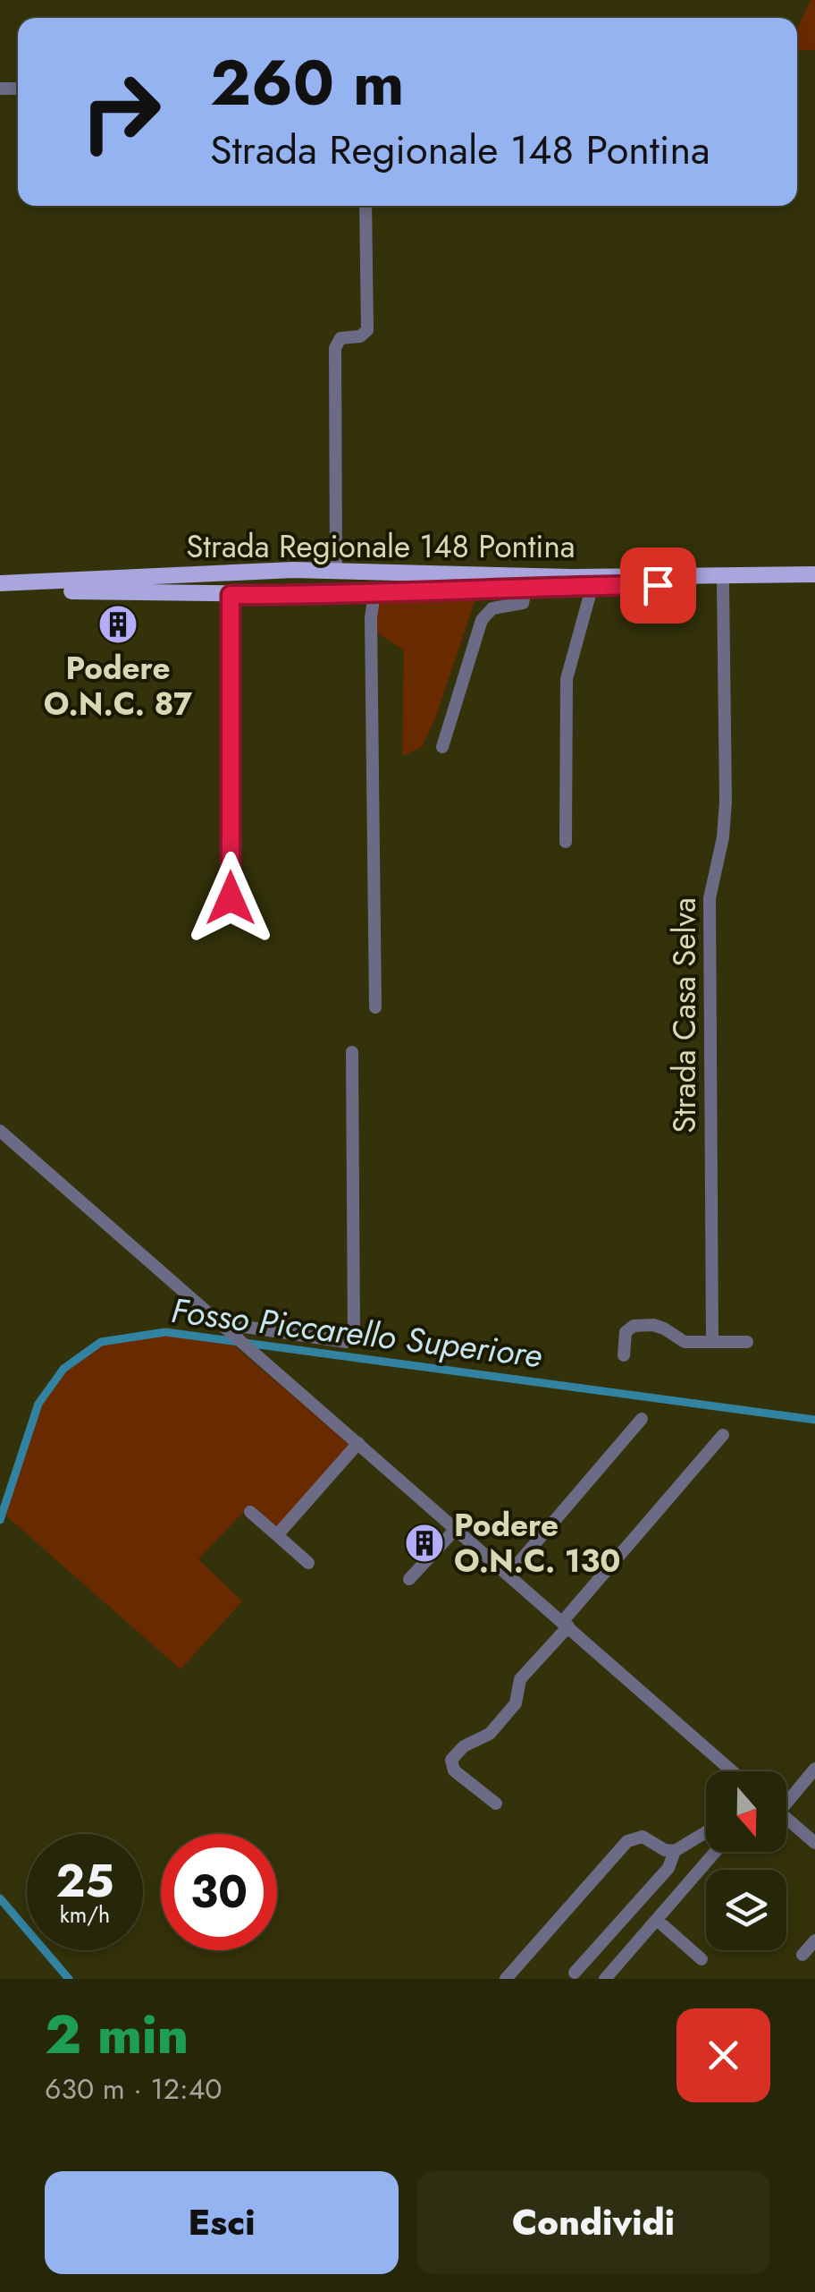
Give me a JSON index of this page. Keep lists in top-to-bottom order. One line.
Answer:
{"streets":{"main road":["Strada Regionale 148 Pontina"],"street":["Strada Casa Selva"]},"crossings":[["Strada Regionale 148 Pontina","Strada Casa Selva"]],"water":["Fosso Piccarello Superiore"],"places":{"building":["Podere O.N.C. 87","Podere O.N.C. 130"]},"north":"bottom","page":{"turn":["260 m","Strada Regionale 148 Pontina"],"speed":"25 km/h","limit":"30","heading":["2 min","630 m · 12:40"],"buttons":["Esci","Condividi"]}}
